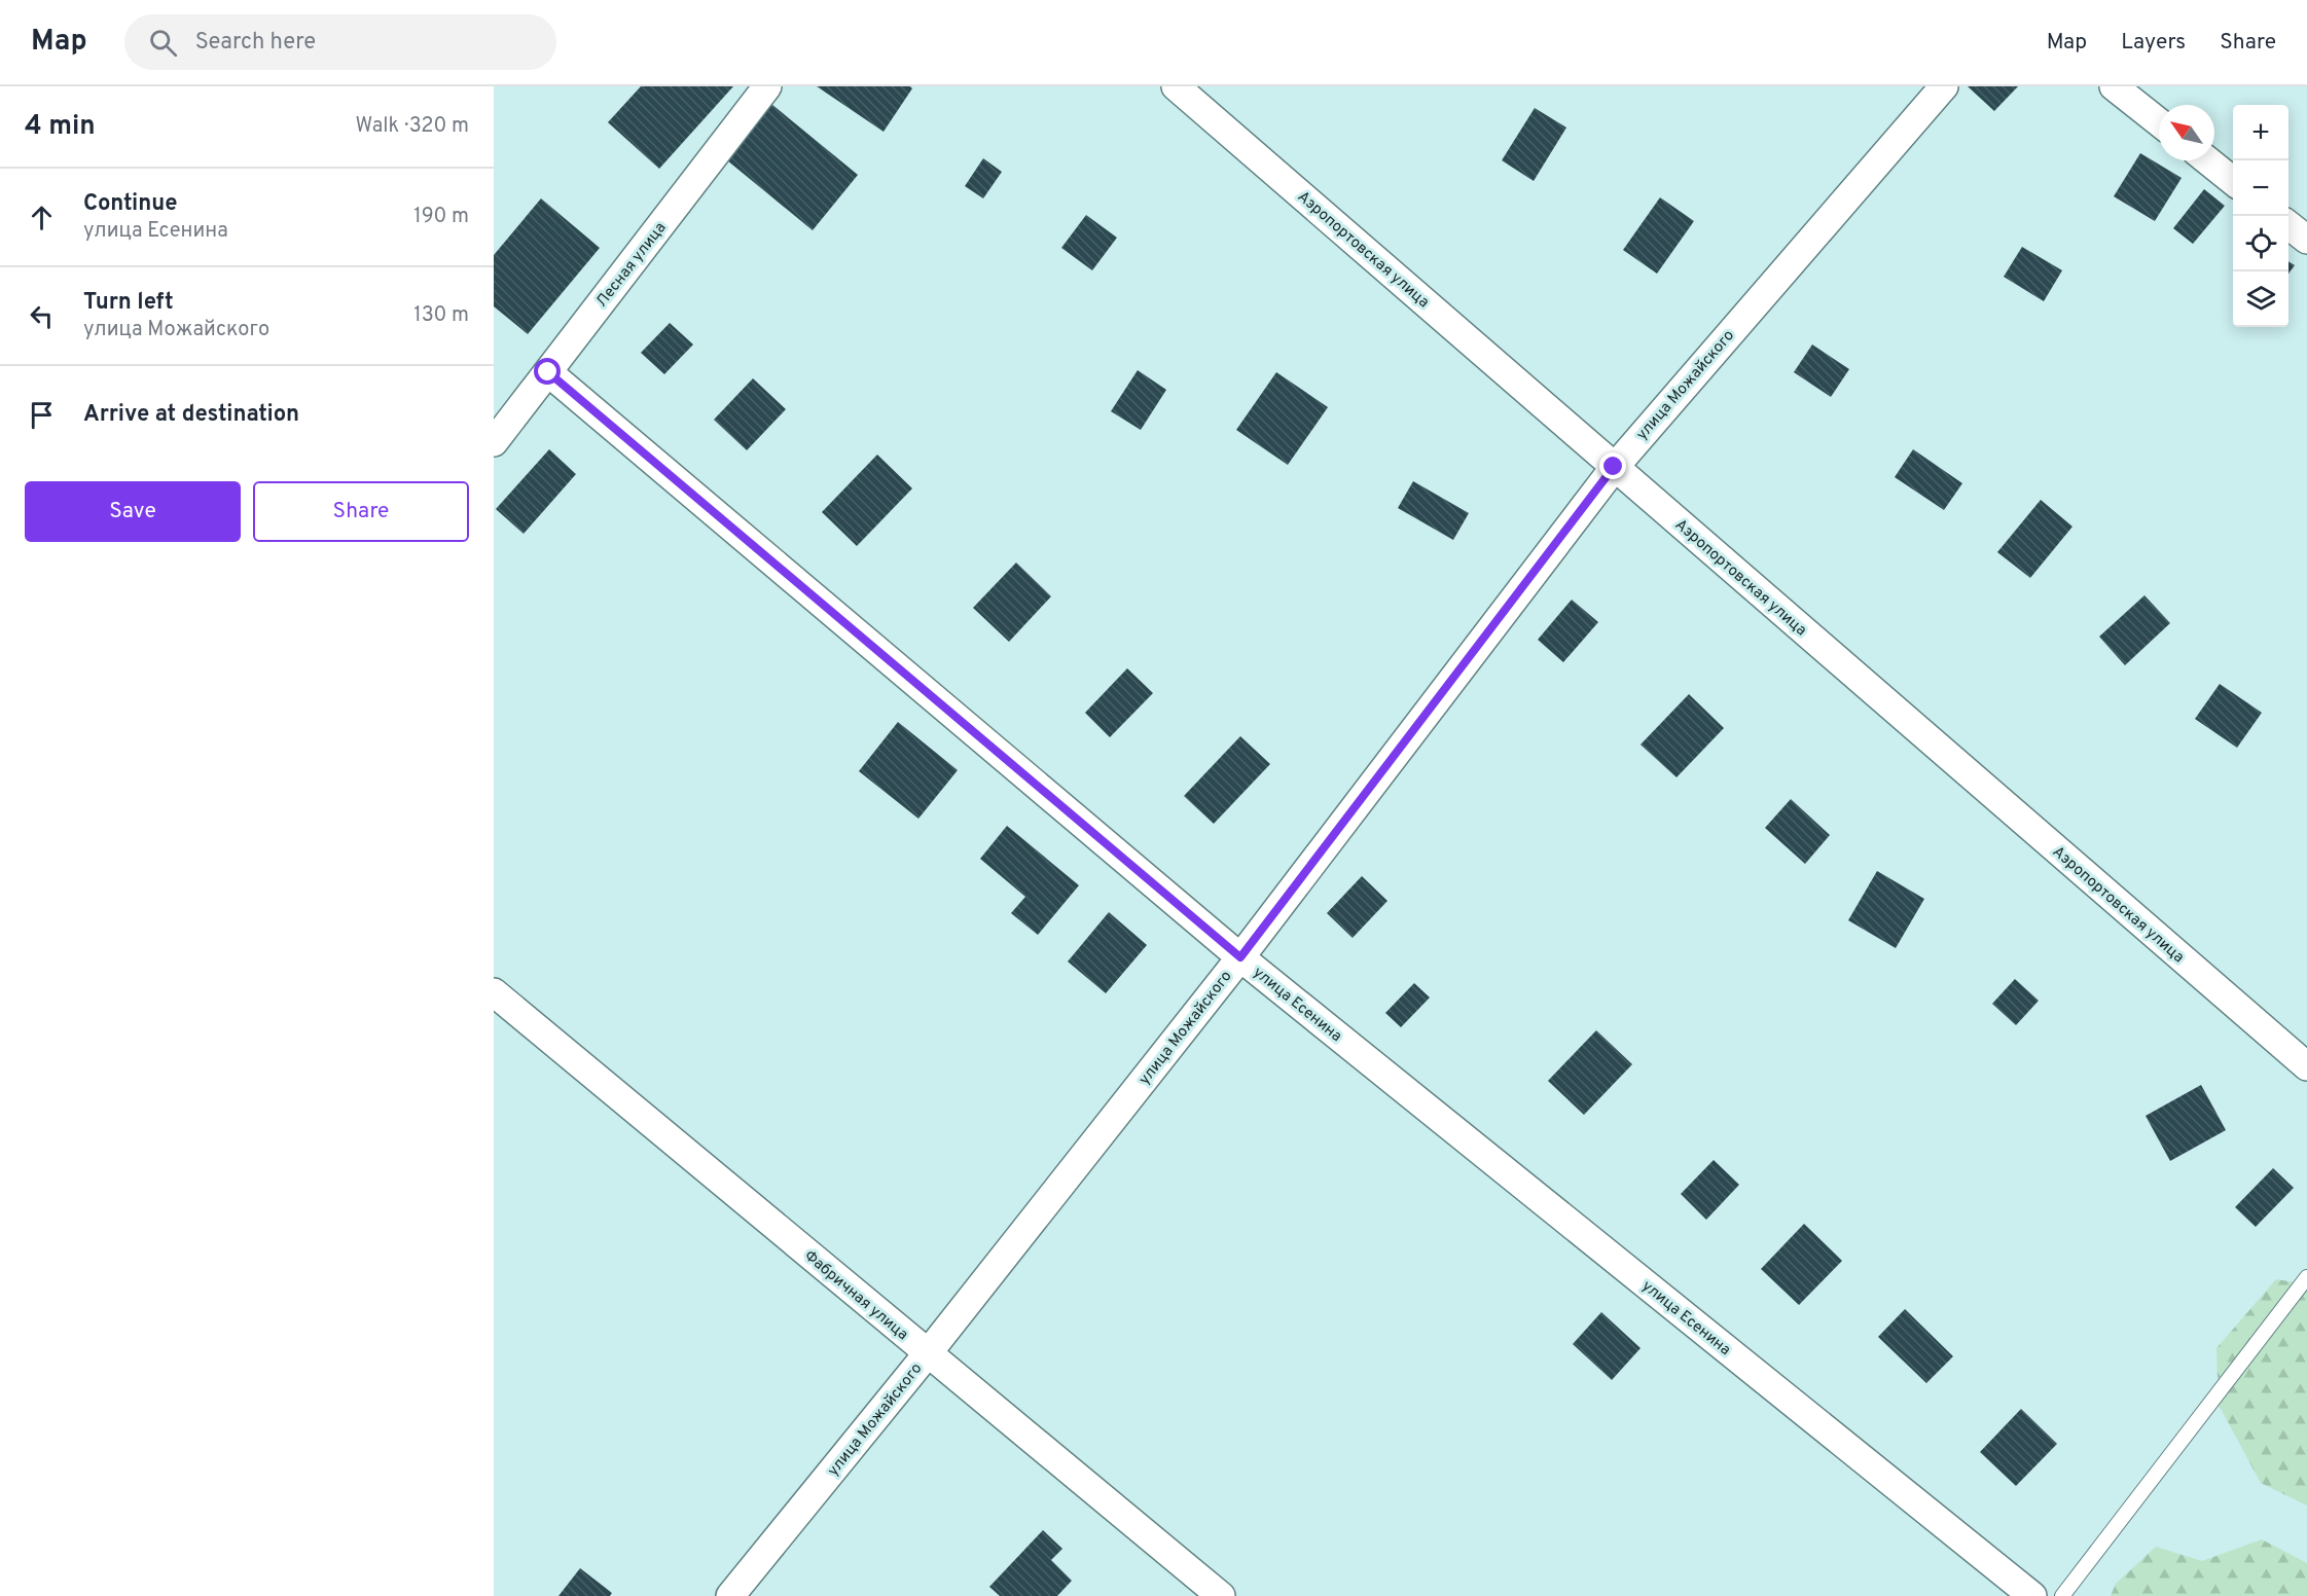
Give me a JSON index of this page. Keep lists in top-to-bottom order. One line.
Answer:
{"streets":{"street":["Аэропортовская улица","Лесная улица","улица Можайского","улица Есенина","Фабричная улица"]},"crossings":[["Аэропортовская улица","улица Можайского"],["Лесная улица","улица Есенина"],["улица Можайского","улица Есенина"],["улица Можайского","Фабричная улица"]],"north":"top left","page":{"header":"Map","search":"Search here","nav":["Map","Layers","Share"],"heading":["4 min","Walk · 320 m"],"map_buttons":["+","−"],"list":[["Continue","улица Есенина","190 m"],["Turn left","улица Можайского","130 m"],"Arrive at destination"],"buttons":["Save","Share"]}}
